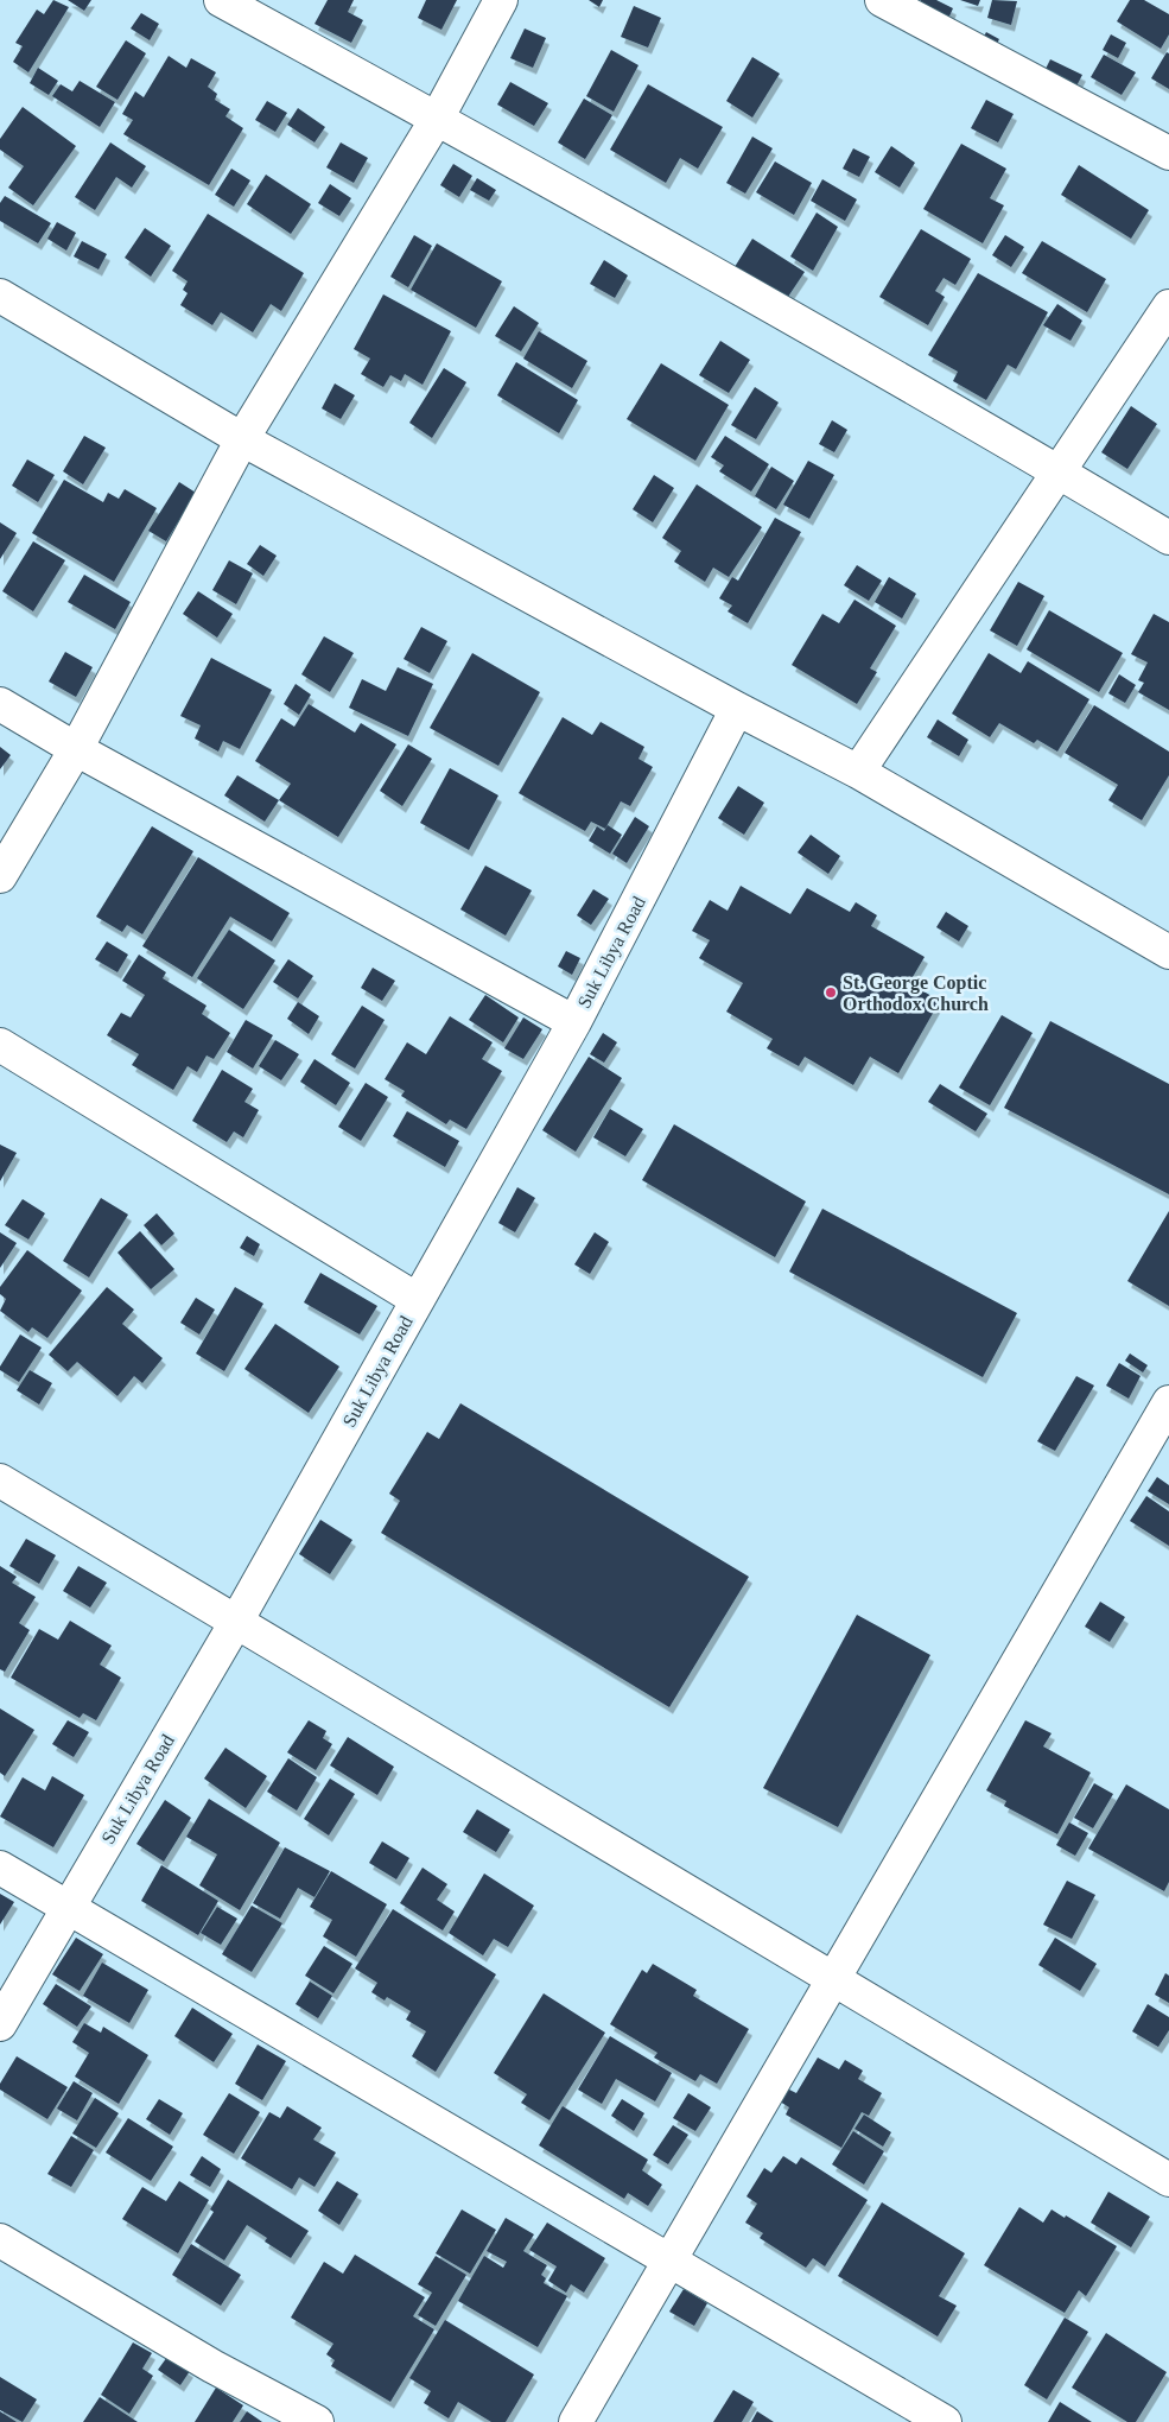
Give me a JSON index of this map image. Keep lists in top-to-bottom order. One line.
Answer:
{"streets":{"street":["Suk Libya Road"]},"places":["St. George Coptic Orthodox Church"]}
